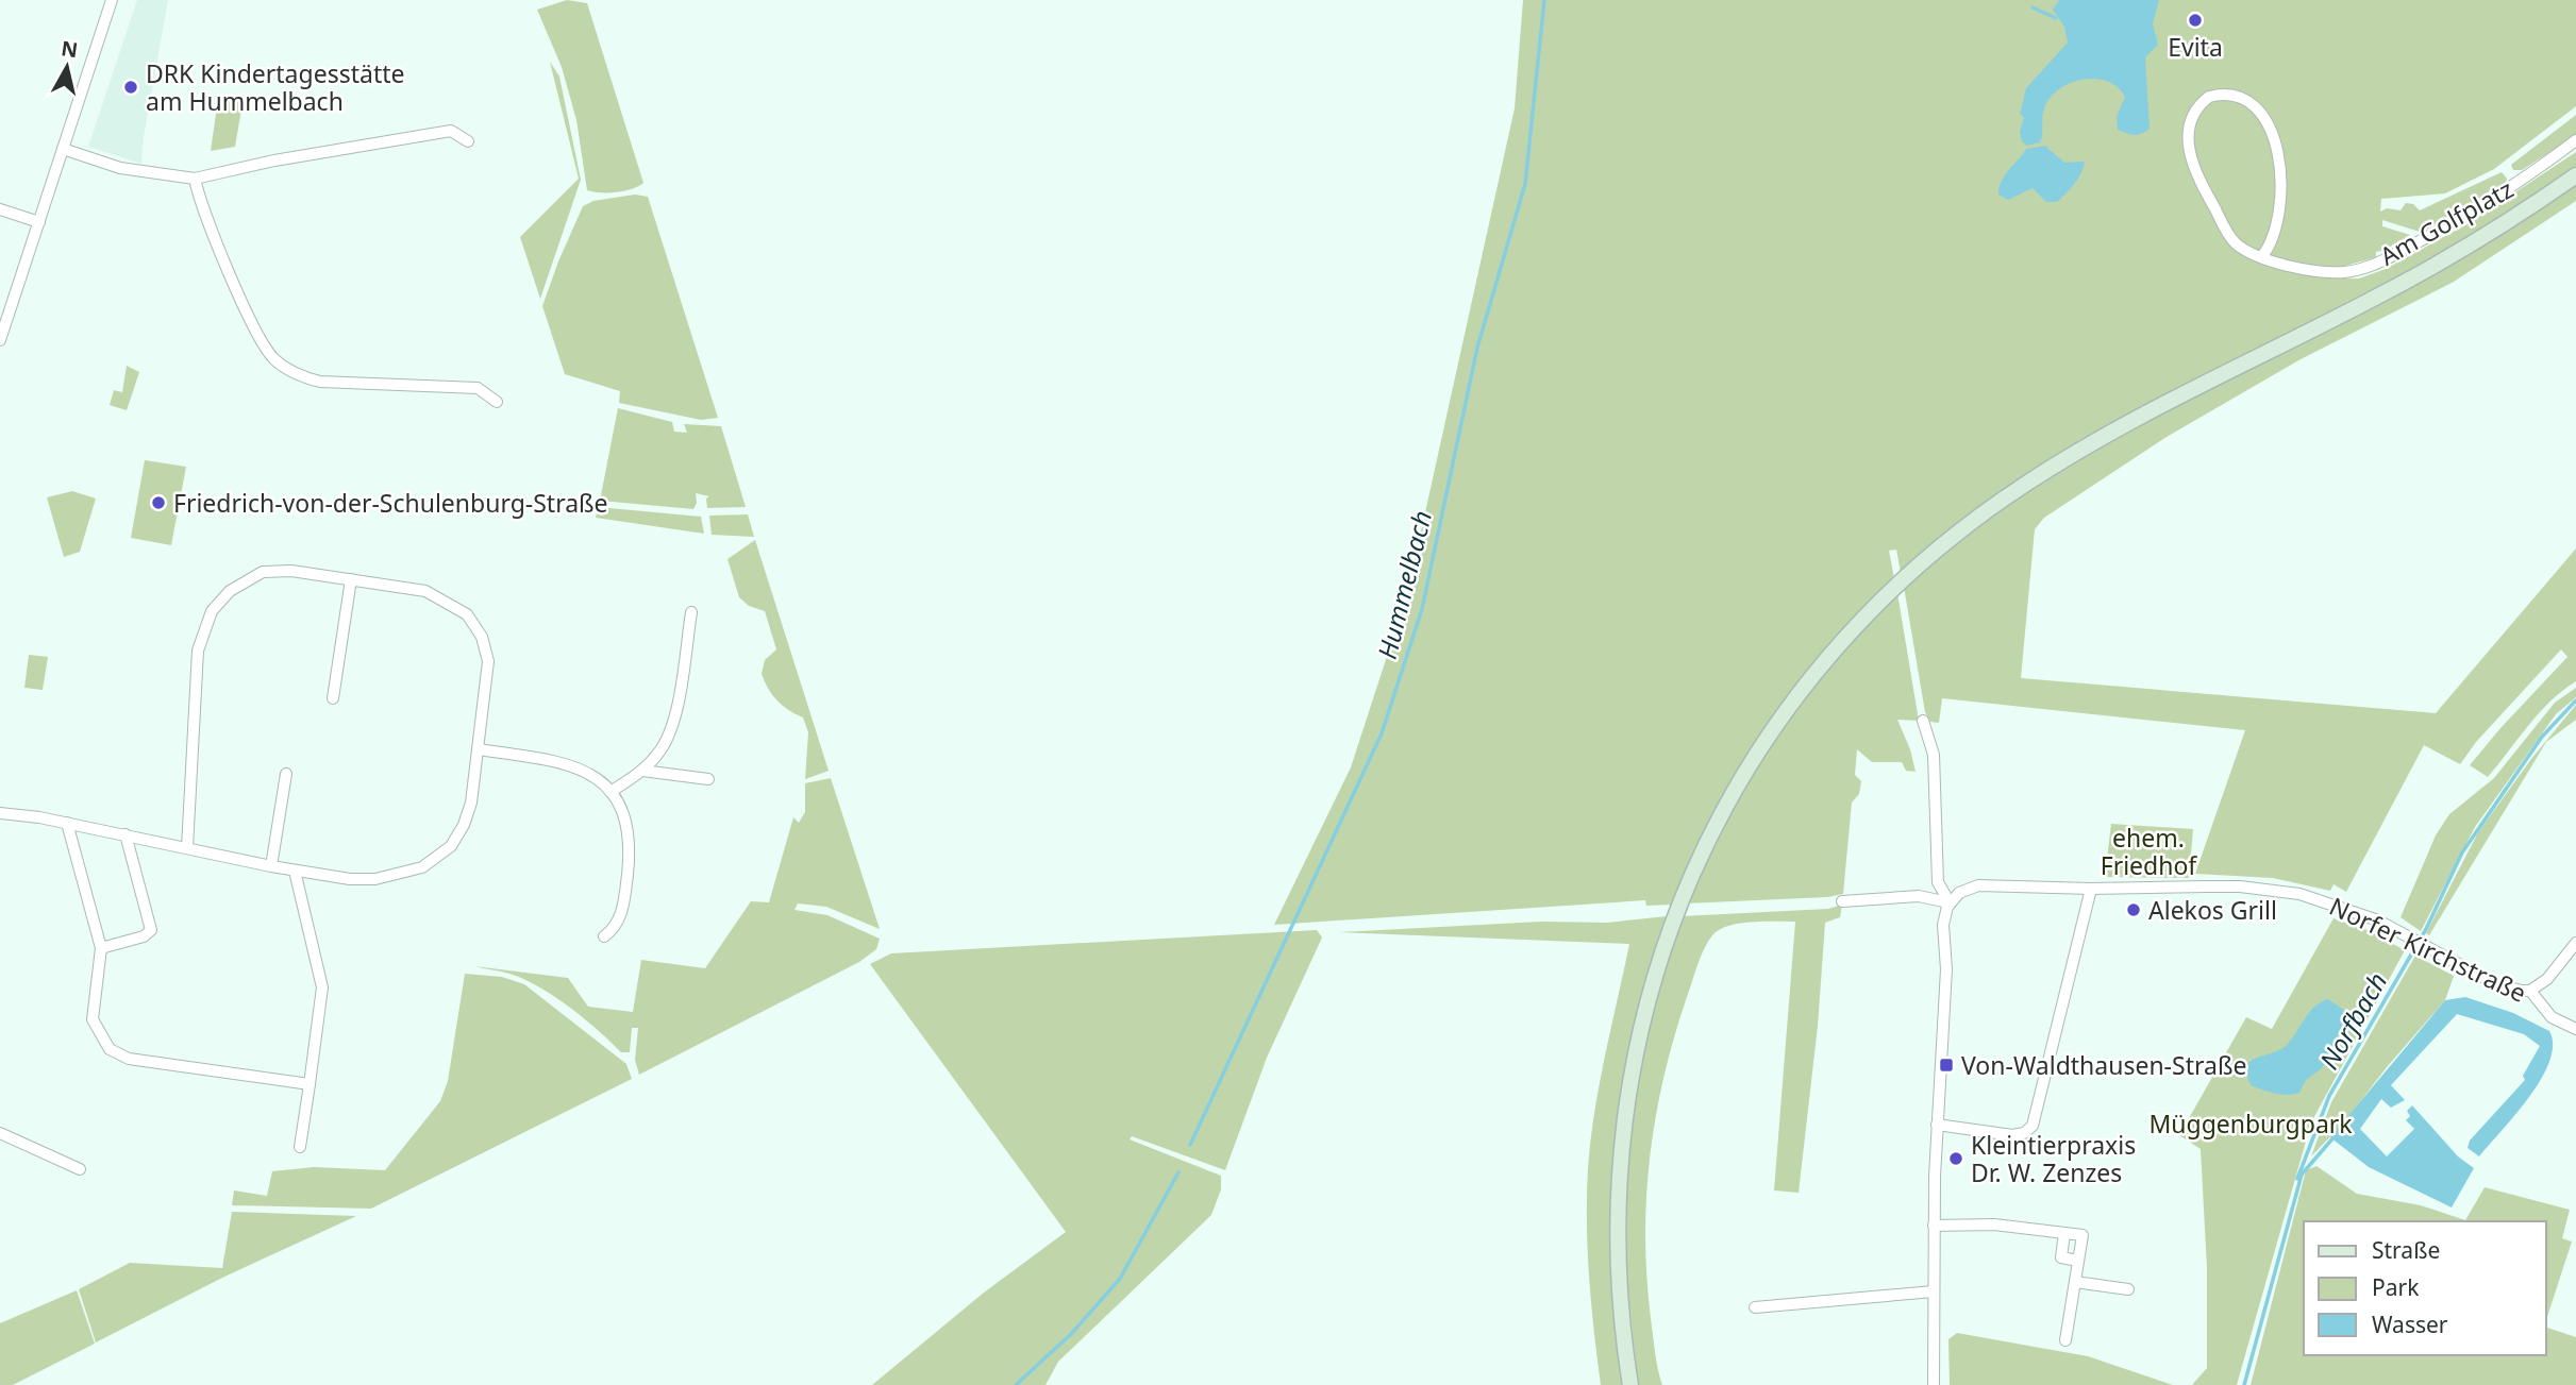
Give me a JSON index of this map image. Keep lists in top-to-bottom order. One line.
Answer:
{"streets":{"street":["Am Golfplatz","Norfer Kirchstraße"]},"water":["Hummelbach","Norfbach"],"parks":["ehem. Friedhof","Müggenburgpark"],"places":{"other":["Evita","DRK Kindertagesstätte am Hummelbach","Friedrich-von-der-Schulenburg-Straße","Alekos Grill","Kleintierpraxis Dr. W. Zenzes"],"transit":["Von-Waldthausen-Straße"]},"legend":["Straße","Park","Wasser"],"north":"top"}
